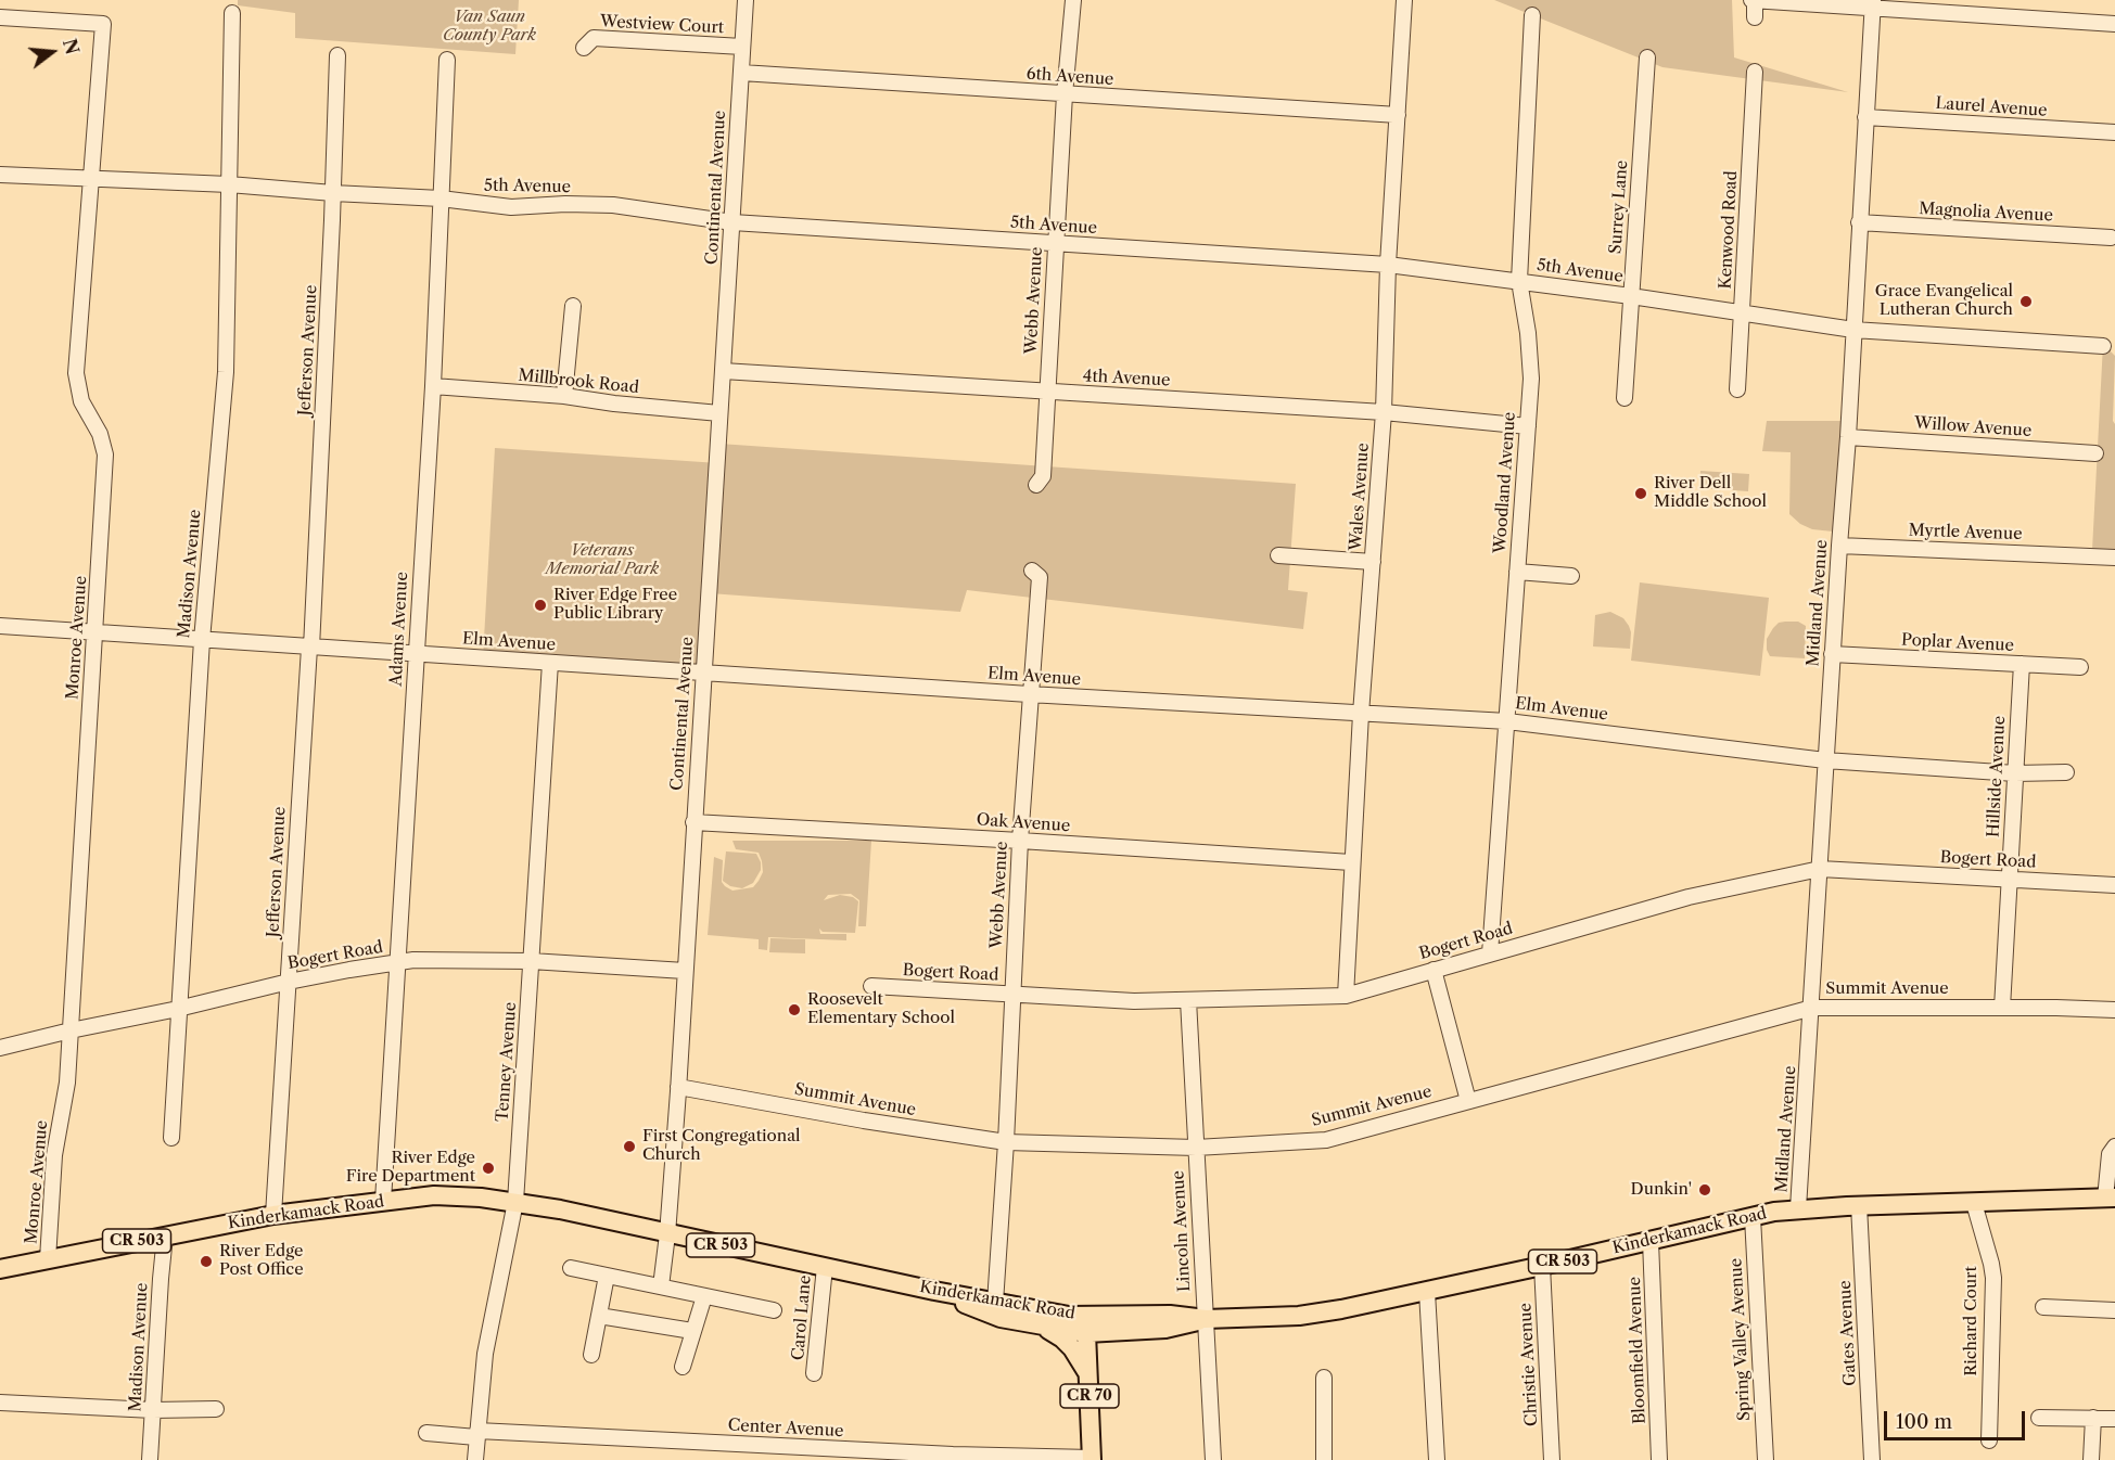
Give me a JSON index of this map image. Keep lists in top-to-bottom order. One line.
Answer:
{"streets":{"main road":["Kinderkamack Road","CR 503","CR 70"],"street":["Westview Court","6th Avenue","Laurel Avenue","5th Avenue","Continental Avenue","Surrey Lane","Magnolia Avenue","Kenwood Road","Webb Avenue","Jefferson Avenue","4th Avenue","Millbrook Road","Willow Avenue","Woodland Avenue","Wales Avenue","Myrtle Avenue","Madison Avenue","Midland Avenue","Adams Avenue","Monroe Avenue","Elm Avenue","Poplar Avenue","Hillside Avenue","Oak Avenue","Bogert Road","Summit Avenue","Tenney Avenue","Lincoln Avenue","Carol Lane","Richard Court","Gates Avenue","Spring Valley Avenue","Bloomfield Avenue","Christie Avenue","Center Avenue"]},"crossings":[["Westview Court","Continental Avenue"],["6th Avenue","Continental Avenue"],["6th Avenue","Webb Avenue"],["6th Avenue","Wales Avenue"],["Laurel Avenue","Midland Avenue"],["5th Avenue","Continental Avenue"],["5th Avenue","Surrey Lane"],["5th Avenue","Kenwood Road"],["5th Avenue","Webb Avenue"],["5th Avenue","Jefferson Avenue"],["5th Avenue","Woodland Avenue"],["5th Avenue","Wales Avenue"],["5th Avenue","Madison Avenue"],["5th Avenue","Midland Avenue"],["5th Avenue","Adams Avenue"],["5th Avenue","Monroe Avenue"],["Continental Avenue","4th Avenue"],["Continental Avenue","Millbrook Road"],["Continental Avenue","Elm Avenue"],["Continental Avenue","Oak Avenue"],["Continental Avenue","Bogert Road"],["Continental Avenue","Summit Avenue"],["Continental Avenue","Kinderkamack Road"],["Magnolia Avenue","Midland Avenue"],["Webb Avenue","4th Avenue"],["Webb Avenue","Elm Avenue"],["Webb Avenue","Oak Avenue"],["Webb Avenue","Bogert Road"],["Webb Avenue","Summit Avenue"],["Webb Avenue","Kinderkamack Road"],["Jefferson Avenue","Elm Avenue"],["Jefferson Avenue","Bogert Road"],["Jefferson Avenue","Kinderkamack Road"],["4th Avenue","Woodland Avenue"],["4th Avenue","Wales Avenue"],["Millbrook Road","Adams Avenue"],["Willow Avenue","Midland Avenue"],["Woodland Avenue","Elm Avenue"],["Woodland Avenue","Bogert Road"],["Wales Avenue","Elm Avenue"],["Wales Avenue","Oak Avenue"],["Wales Avenue","Bogert Road"],["Myrtle Avenue","Midland Avenue"],["Madison Avenue","Elm Avenue"],["Madison Avenue","Bogert Road"],["Madison Avenue","Kinderkamack Road"],["Midland Avenue","Elm Avenue"],["Midland Avenue","Poplar Avenue"],["Midland Avenue","Bogert Road"],["Midland Avenue","Summit Avenue"],["Midland Avenue","Kinderkamack Road"],["Adams Avenue","Elm Avenue"],["Adams Avenue","Bogert Road"],["Adams Avenue","Kinderkamack Road"],["Monroe Avenue","Elm Avenue"],["Monroe Avenue","Bogert Road"],["Monroe Avenue","Kinderkamack Road"],["Elm Avenue","Hillside Avenue"],["Elm Avenue","Tenney Avenue"],["Poplar Avenue","Hillside Avenue"],["Hillside Avenue","Bogert Road"],["Hillside Avenue","Summit Avenue"],["Bogert Road","Tenney Avenue"],["Bogert Road","Lincoln Avenue"],["Summit Avenue","Lincoln Avenue"],["Tenney Avenue","Kinderkamack Road"],["Tenney Avenue","Center Avenue"],["Kinderkamack Road","Lincoln Avenue"],["Kinderkamack Road","Carol Lane"],["Kinderkamack Road","Richard Court"],["Kinderkamack Road","Gates Avenue"],["Kinderkamack Road","Spring Valley Avenue"],["Kinderkamack Road","Bloomfield Avenue"],["Kinderkamack Road","Christie Avenue"],["CR 70","Center Avenue"]],"parks":["Van Saun County Park","Veterans Memorial Park"],"places":["Grace Evangelical Lutheran Church","River Dell Middle School","River Edge Free Public Library","Roosevelt Elementary School","First Congregational Church","River Edge Fire Department","Dunkin'","River Edge Post Office"],"scale_bar":"100 m","north":"right"}
